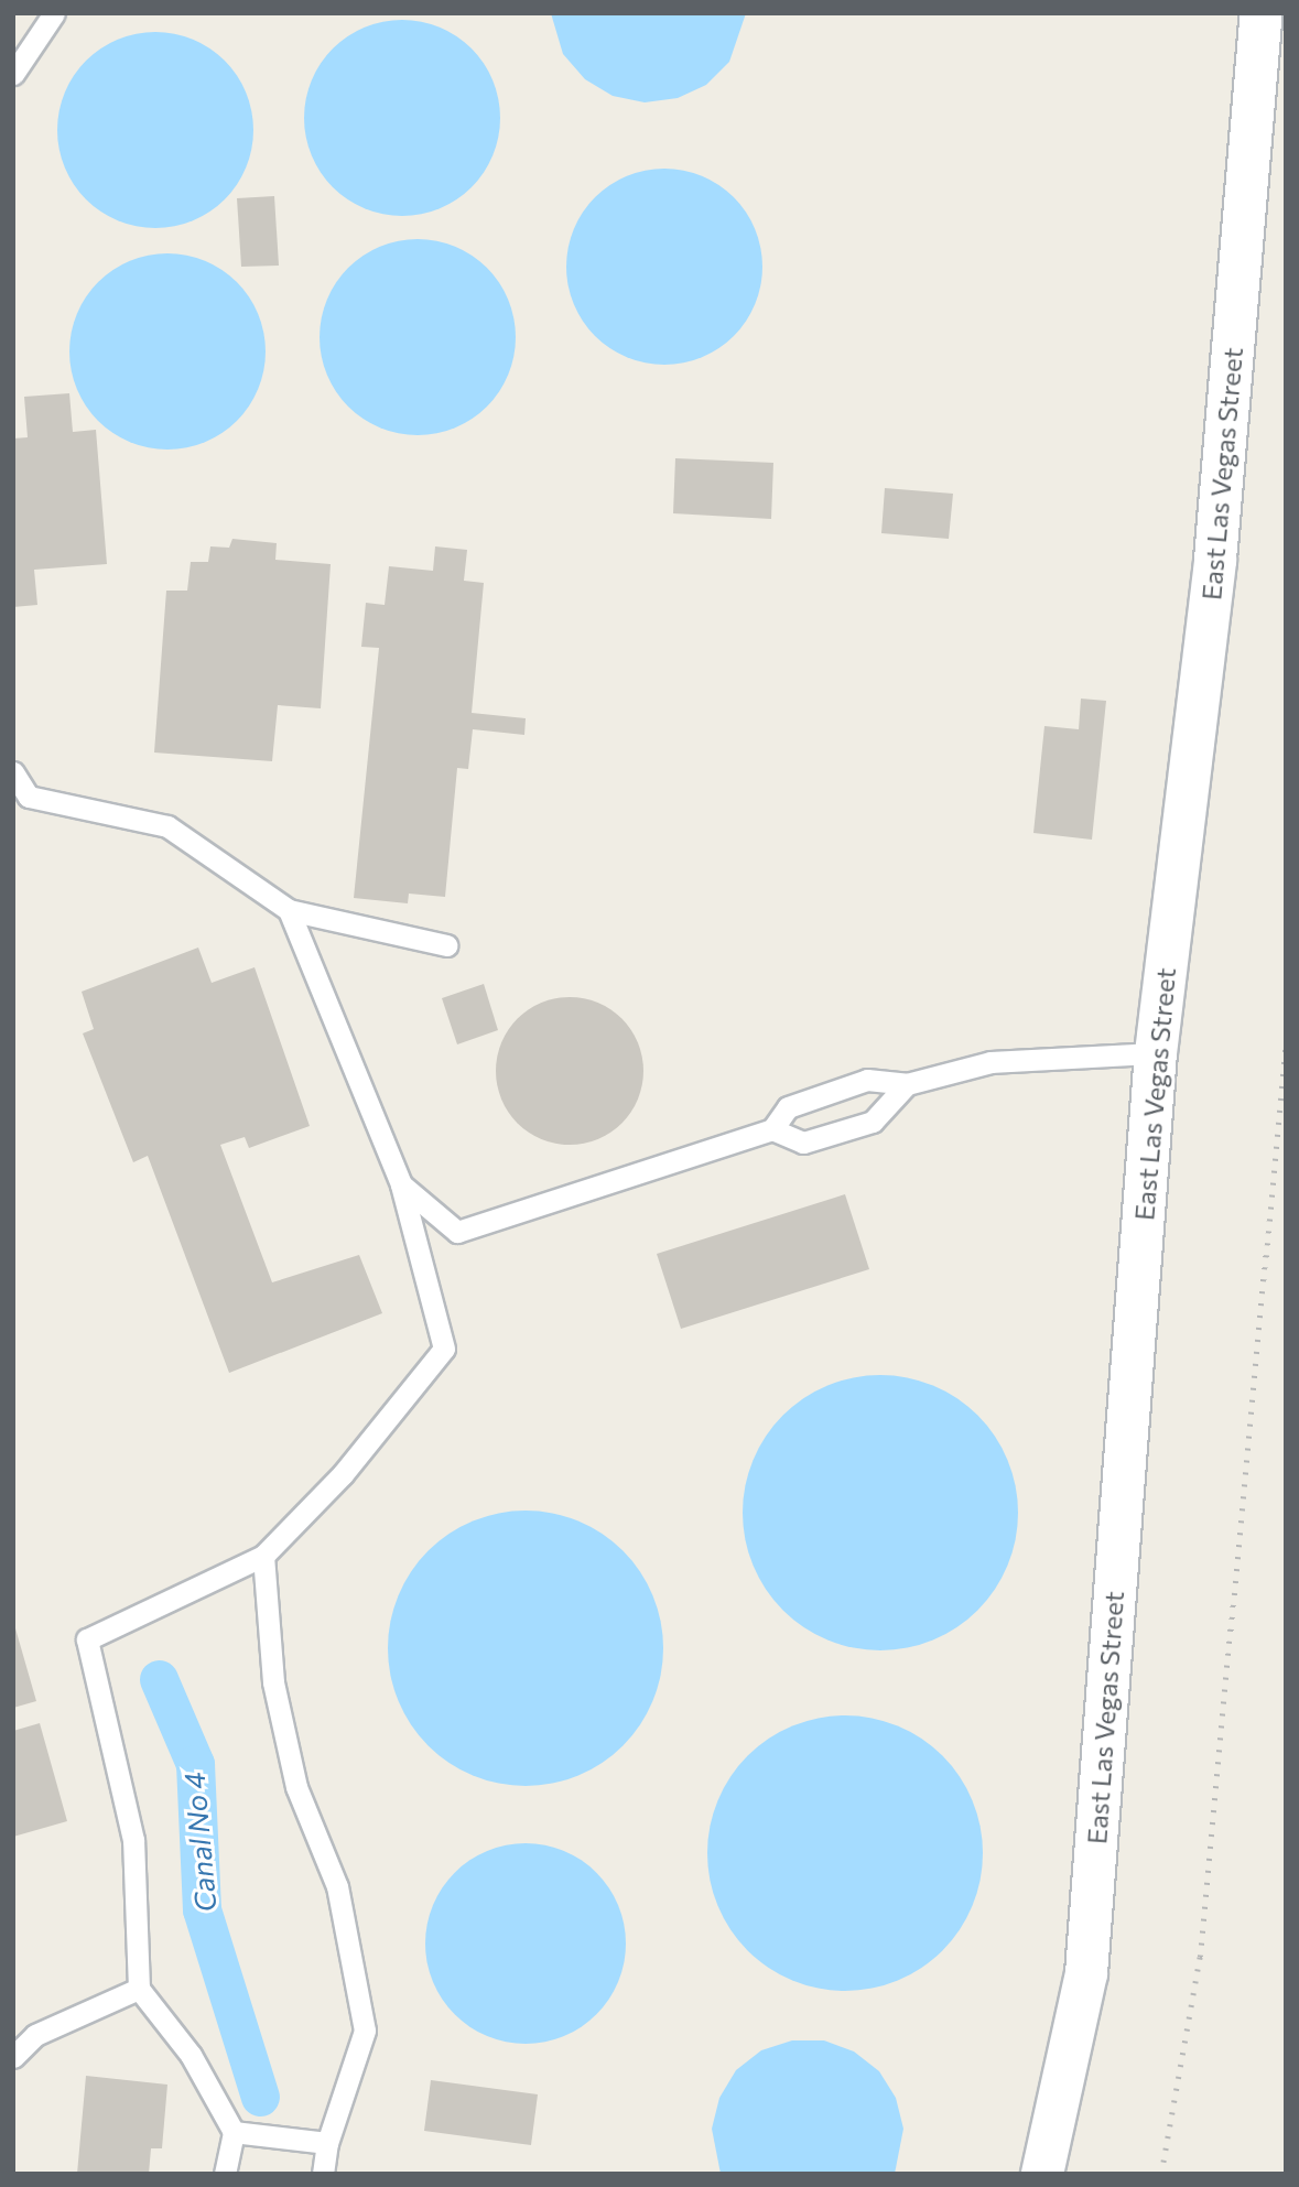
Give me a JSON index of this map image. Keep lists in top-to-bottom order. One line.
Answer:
{"streets":{"street":["East Las Vegas Street"]},"water":["Canal No 4"]}
